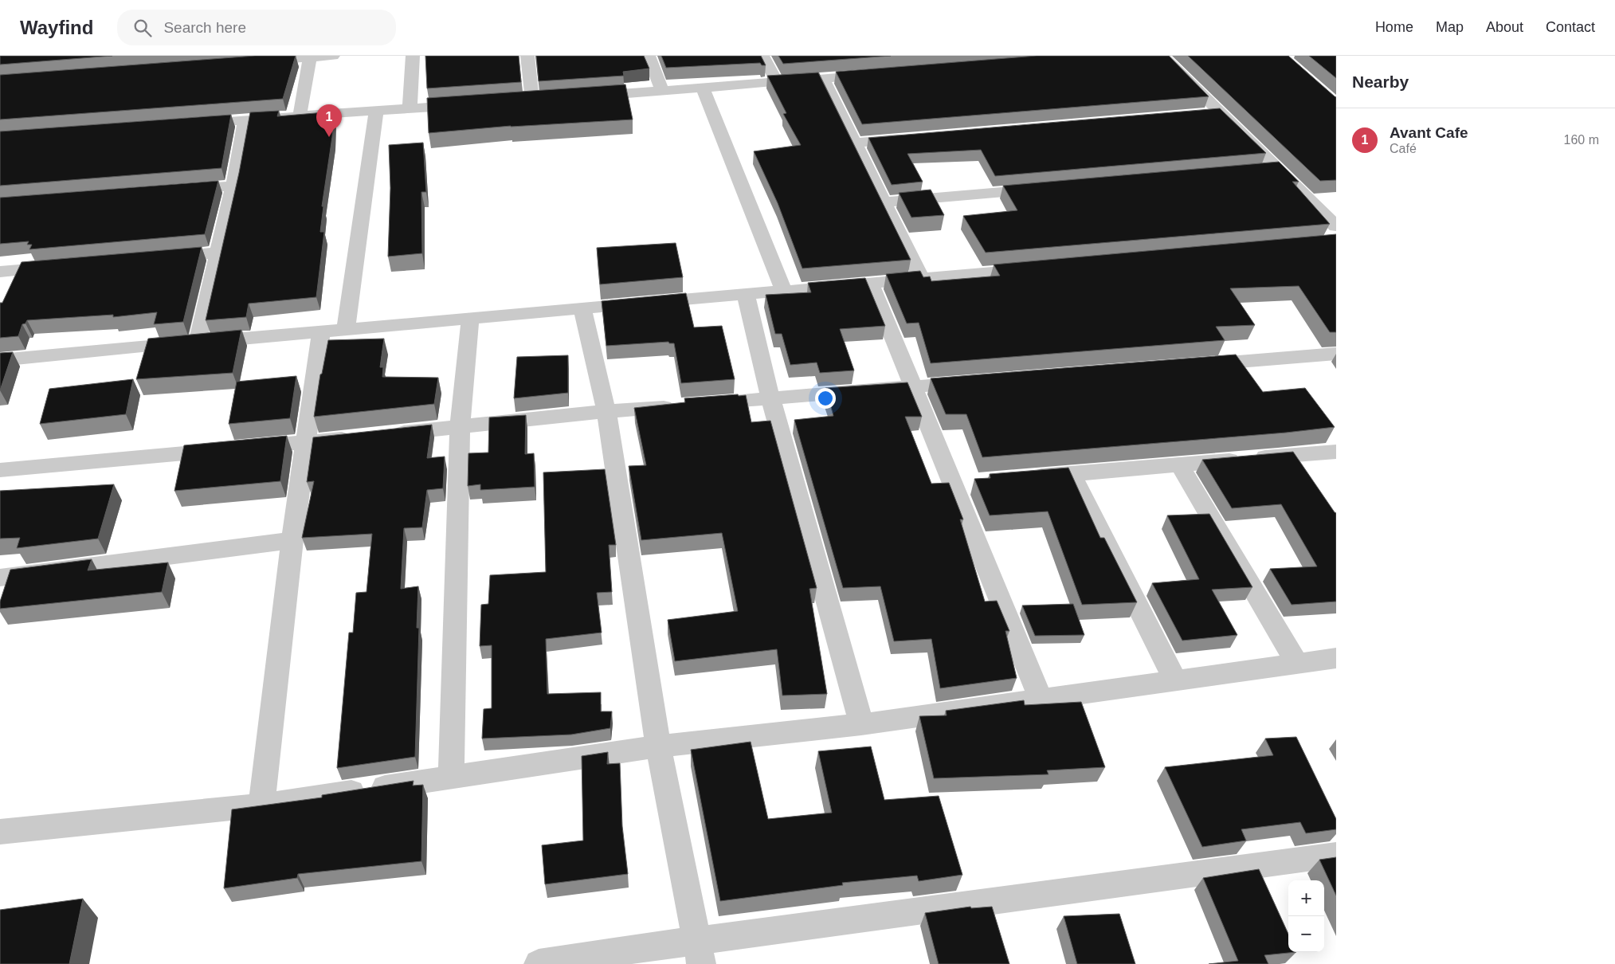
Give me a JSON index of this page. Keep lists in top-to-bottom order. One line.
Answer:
{"page":{"header":"Wayfind","search":"Search here","nav":["Home","Map","About","Contact"],"heading":"Nearby","pins":"1","list":[{"mark":"1","name":"Avant Cafe","note":"Café","value":"160 m"}],"map_buttons":["+","−"]}}
